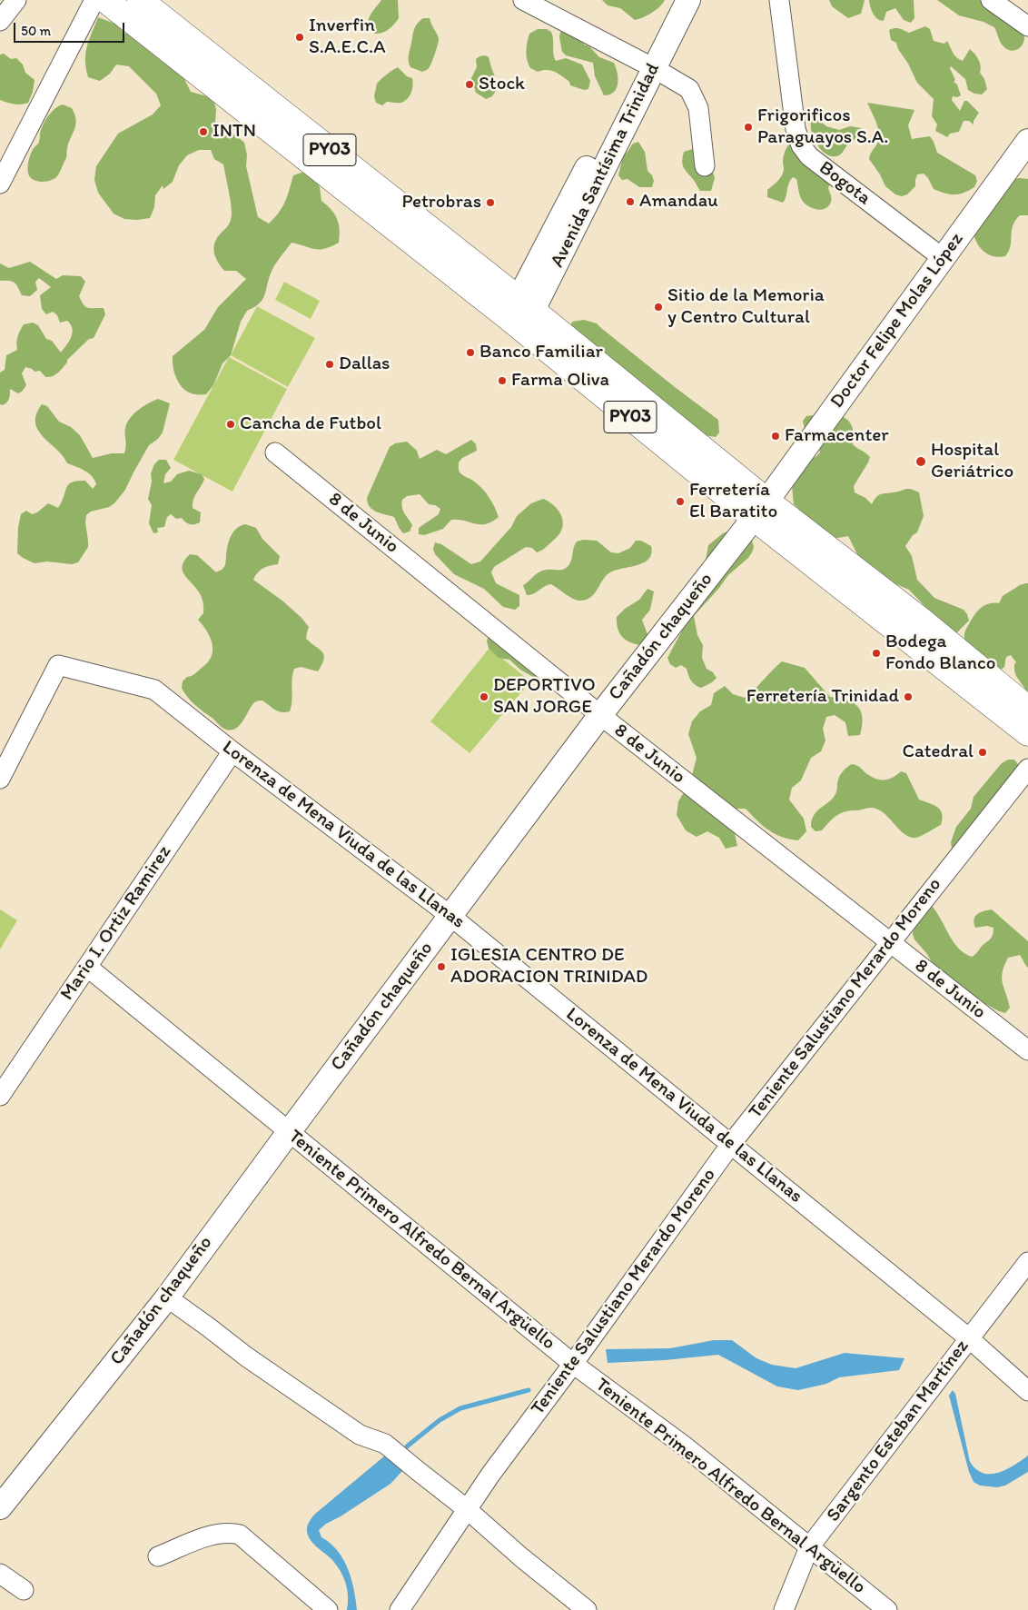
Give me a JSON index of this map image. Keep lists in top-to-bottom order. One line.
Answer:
{"streets":{"highway":["PY03"],"main road":["Avenida Santísima Trinidad","Doctor Felipe Molas López","Cañadón chaqueño"],"street":["Bogota","8 de Junio","Lorenza de Mena Viuda de las Llanas","Mario I. Ortiz Ramirez","Teniente Salustiano Merardo Moreno","Teniente Primero Alfredo Bernal Argüello","Sargento Esteban Martínez"]},"crossings":[["PY03","Avenida Santísima Trinidad"],["PY03","Doctor Felipe Molas López"],["PY03","Cañadón chaqueño"],["Bogota","Doctor Felipe Molas López"],["Doctor Felipe Molas López","Cañadón chaqueño"],["8 de Junio","Cañadón chaqueño"],["8 de Junio","Teniente Salustiano Merardo Moreno"],["Cañadón chaqueño","Lorenza de Mena Viuda de las Llanas"],["Cañadón chaqueño","Teniente Primero Alfredo Bernal Argüello"],["Lorenza de Mena Viuda de las Llanas","Mario I. Ortiz Ramirez"],["Lorenza de Mena Viuda de las Llanas","Teniente Salustiano Merardo Moreno"],["Lorenza de Mena Viuda de las Llanas","Sargento Esteban Martínez"],["Mario I. Ortiz Ramirez","Teniente Primero Alfredo Bernal Argüello"],["Teniente Salustiano Merardo Moreno","Teniente Primero Alfredo Bernal Argüello"],["Teniente Primero Alfredo Bernal Argüello","Sargento Esteban Martínez"]],"places":["Inverfin S.A.E.C.A","Stock","Frigorificos Paraguayos S.A.","INTN","Amandau","Petrobras","Sitio de la Memoria y Centro Cultural","Banco Familiar","Dallas","Farma Oliva","Cancha de Futbol","Farmacenter","Hospital Geriátrico","Ferretería El Baratito","Bodega Fondo Blanco","DEPORTIVO SAN JORGE","Ferretería Trinidad","Catedral","IGLESIA CENTRO DE ADORACION TRINIDAD"],"scale_bar":"50 m"}
